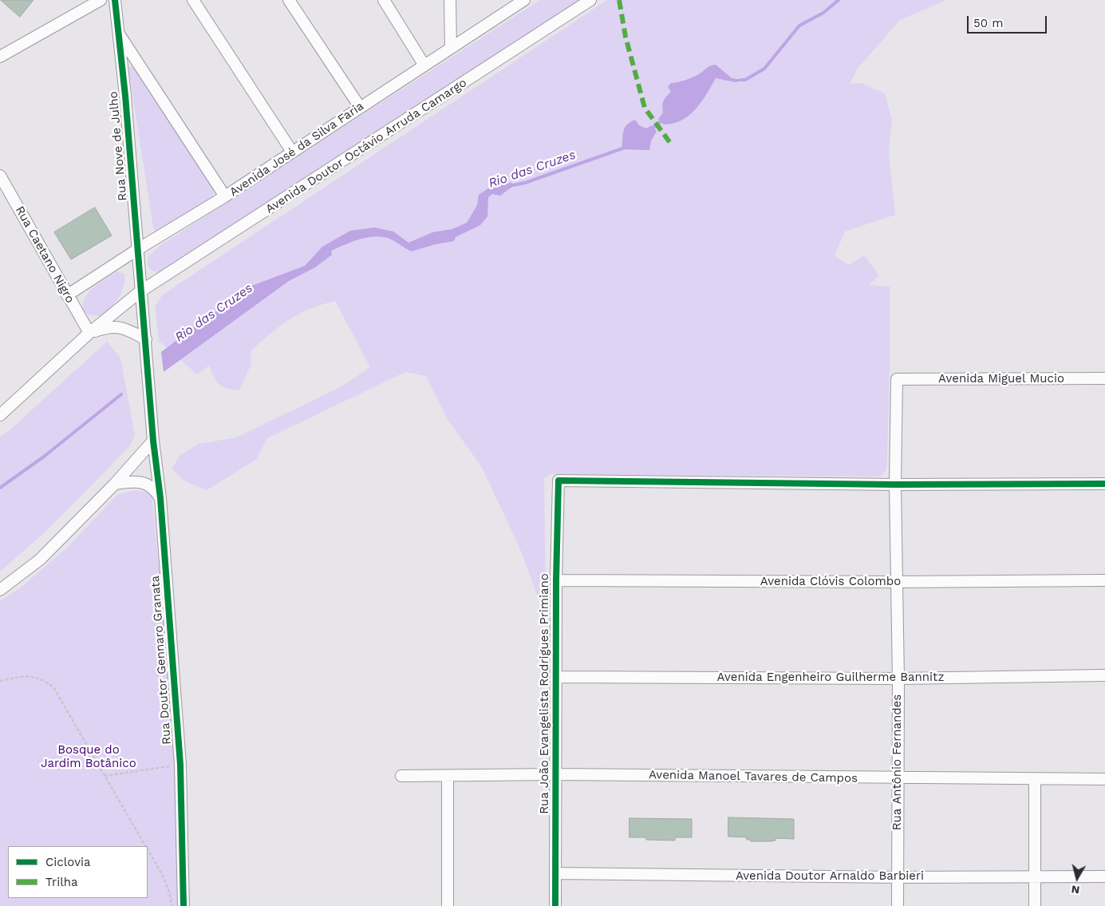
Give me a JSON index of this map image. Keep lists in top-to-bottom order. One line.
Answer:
{"streets":{"street":["Rua Nove de Julho","Avenida Doutor Octávio Arruda Camargo","Avenida José da Silva Faria","Rua Caetano Nigro","Avenida Miguel Mucio","Avenida Clóvis Colombo","Rua Doutor Gennaro Granata","Avenida Engenheiro Guilherme Bannitz","Rua João Evangelista Rodrigues Primiano","Rua Antônio Fernandes","Avenida Manoel Tavares de Campos","Avenida Doutor Arnaldo Barbieri"]},"crossings":[["Rua Nove de Julho","Avenida Doutor Octávio Arruda Camargo"],["Rua Nove de Julho","Avenida José da Silva Faria"],["Avenida Doutor Octávio Arruda Camargo","Rua Caetano Nigro"],["Avenida José da Silva Faria","Rua Caetano Nigro"],["Avenida Miguel Mucio","Rua Antônio Fernandes"],["Avenida Clóvis Colombo","Rua João Evangelista Rodrigues Primiano"],["Avenida Clóvis Colombo","Rua Antônio Fernandes"],["Avenida Engenheiro Guilherme Bannitz","Rua João Evangelista Rodrigues Primiano"],["Avenida Engenheiro Guilherme Bannitz","Rua Antônio Fernandes"],["Rua João Evangelista Rodrigues Primiano","Rua Antônio Fernandes"],["Rua João Evangelista Rodrigues Primiano","Avenida Manoel Tavares de Campos"],["Rua João Evangelista Rodrigues Primiano","Avenida Doutor Arnaldo Barbieri"],["Rua Antônio Fernandes","Avenida Manoel Tavares de Campos"],["Rua Antônio Fernandes","Avenida Doutor Arnaldo Barbieri"]],"water":["Rio das Cruzes"],"parks":["Bosque do Jardim Botânico"],"legend":["Ciclovia","Trilha"],"scale_bar":"50 m","north":"bottom"}
